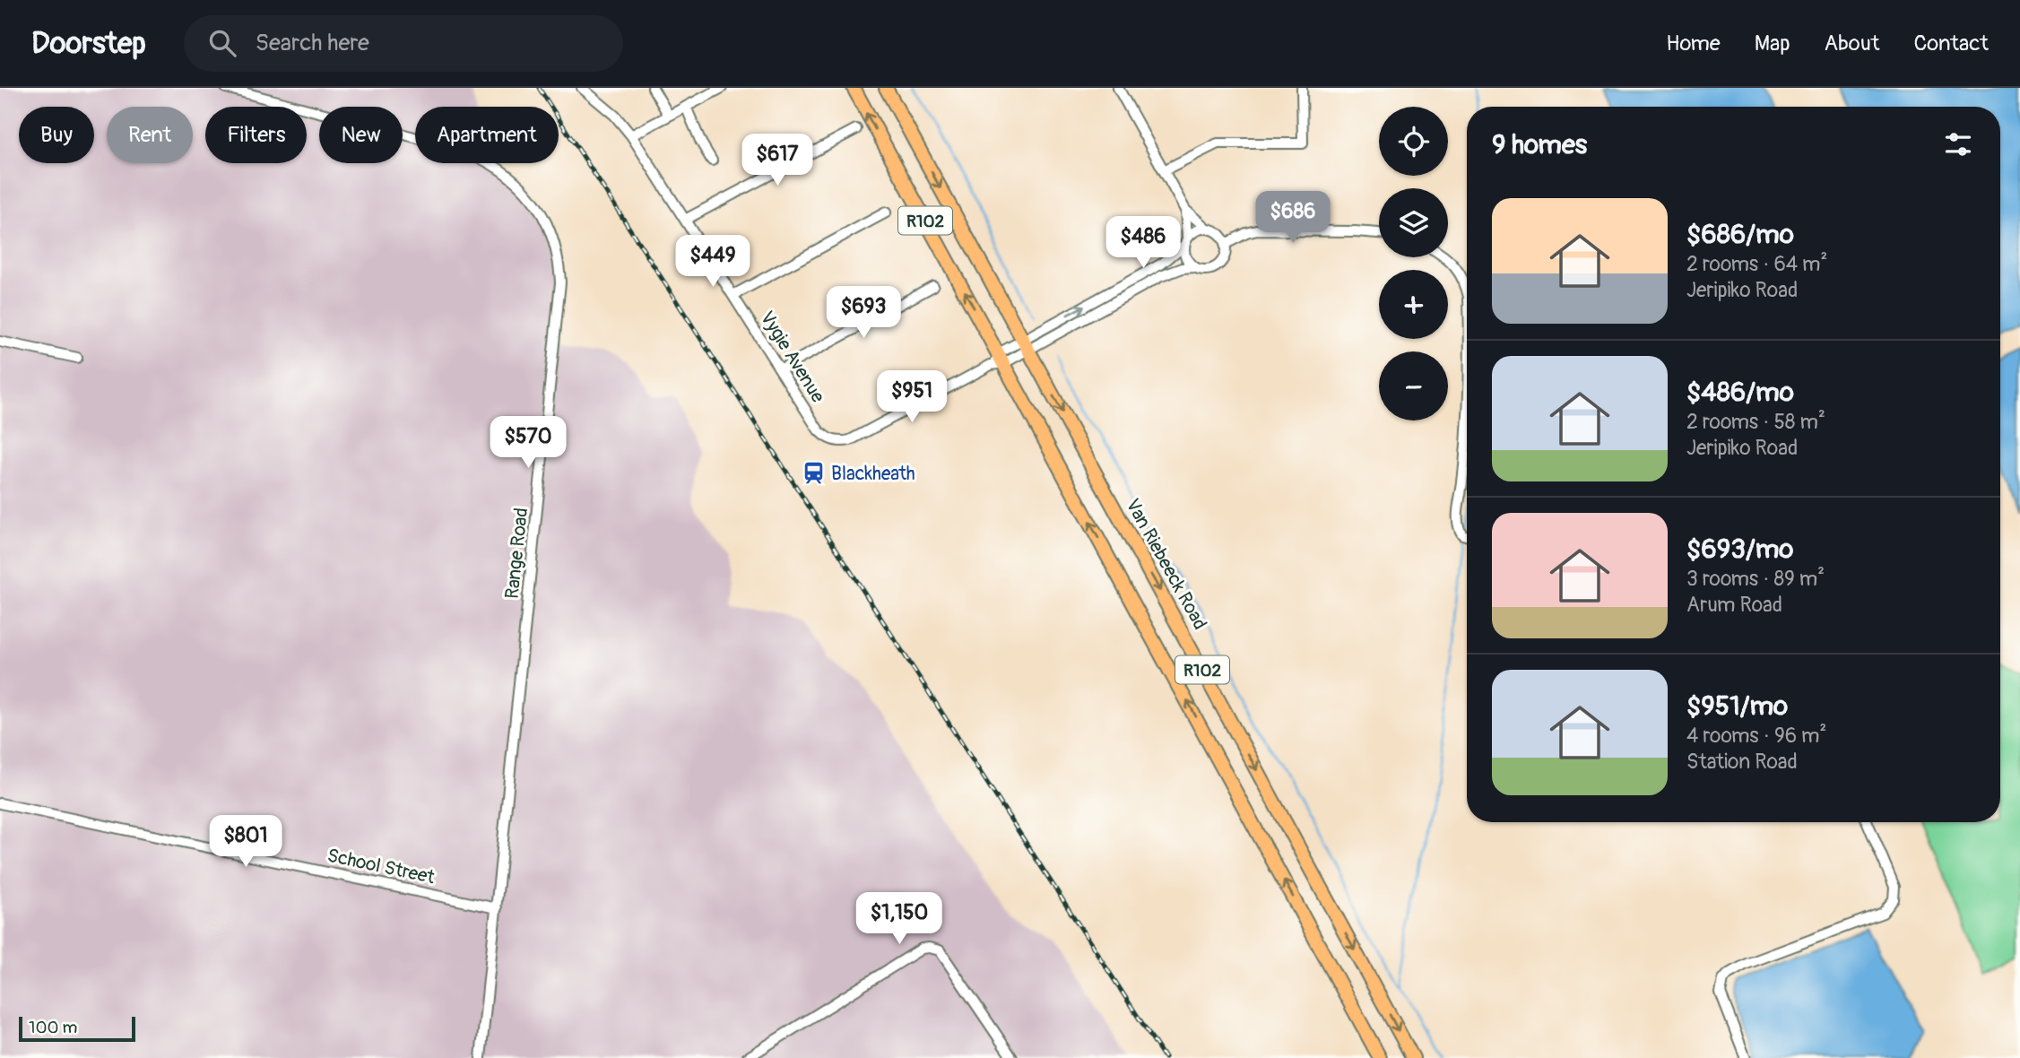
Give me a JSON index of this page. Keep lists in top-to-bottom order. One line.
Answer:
{"streets":{"main road":["R102","Van Riebeeck Road"],"street":["Vygie Avenue","Range Road","School Street"]},"crossings":[["R102","Vygie Avenue"],["Range Road","School Street"]],"places":{"station":["Blackheath"]},"scale_bar":"100 m","page":{"header":"Doorstep","search":"Search here","nav":["Home","Map","About","Contact"],"map_buttons":["+","−"],"chip":["Buy","Rent","Filters","New","Apartment"],"heading":"9 homes","price":["$617","$686","$486","$449","$693","$951","$570","$801","$1,150"],"list":[{"name":"$686/mo","note":"2 rooms · 64 m² · Jeripiko Road"},{"name":"$486/mo","note":"2 rooms · 58 m² · Jeripiko Road"},{"name":"$693/mo","note":"3 rooms · 89 m² · Arum Road"},{"name":"$951/mo","note":"4 rooms · 96 m² · Station Road"}],"scale":"100 m"}}
